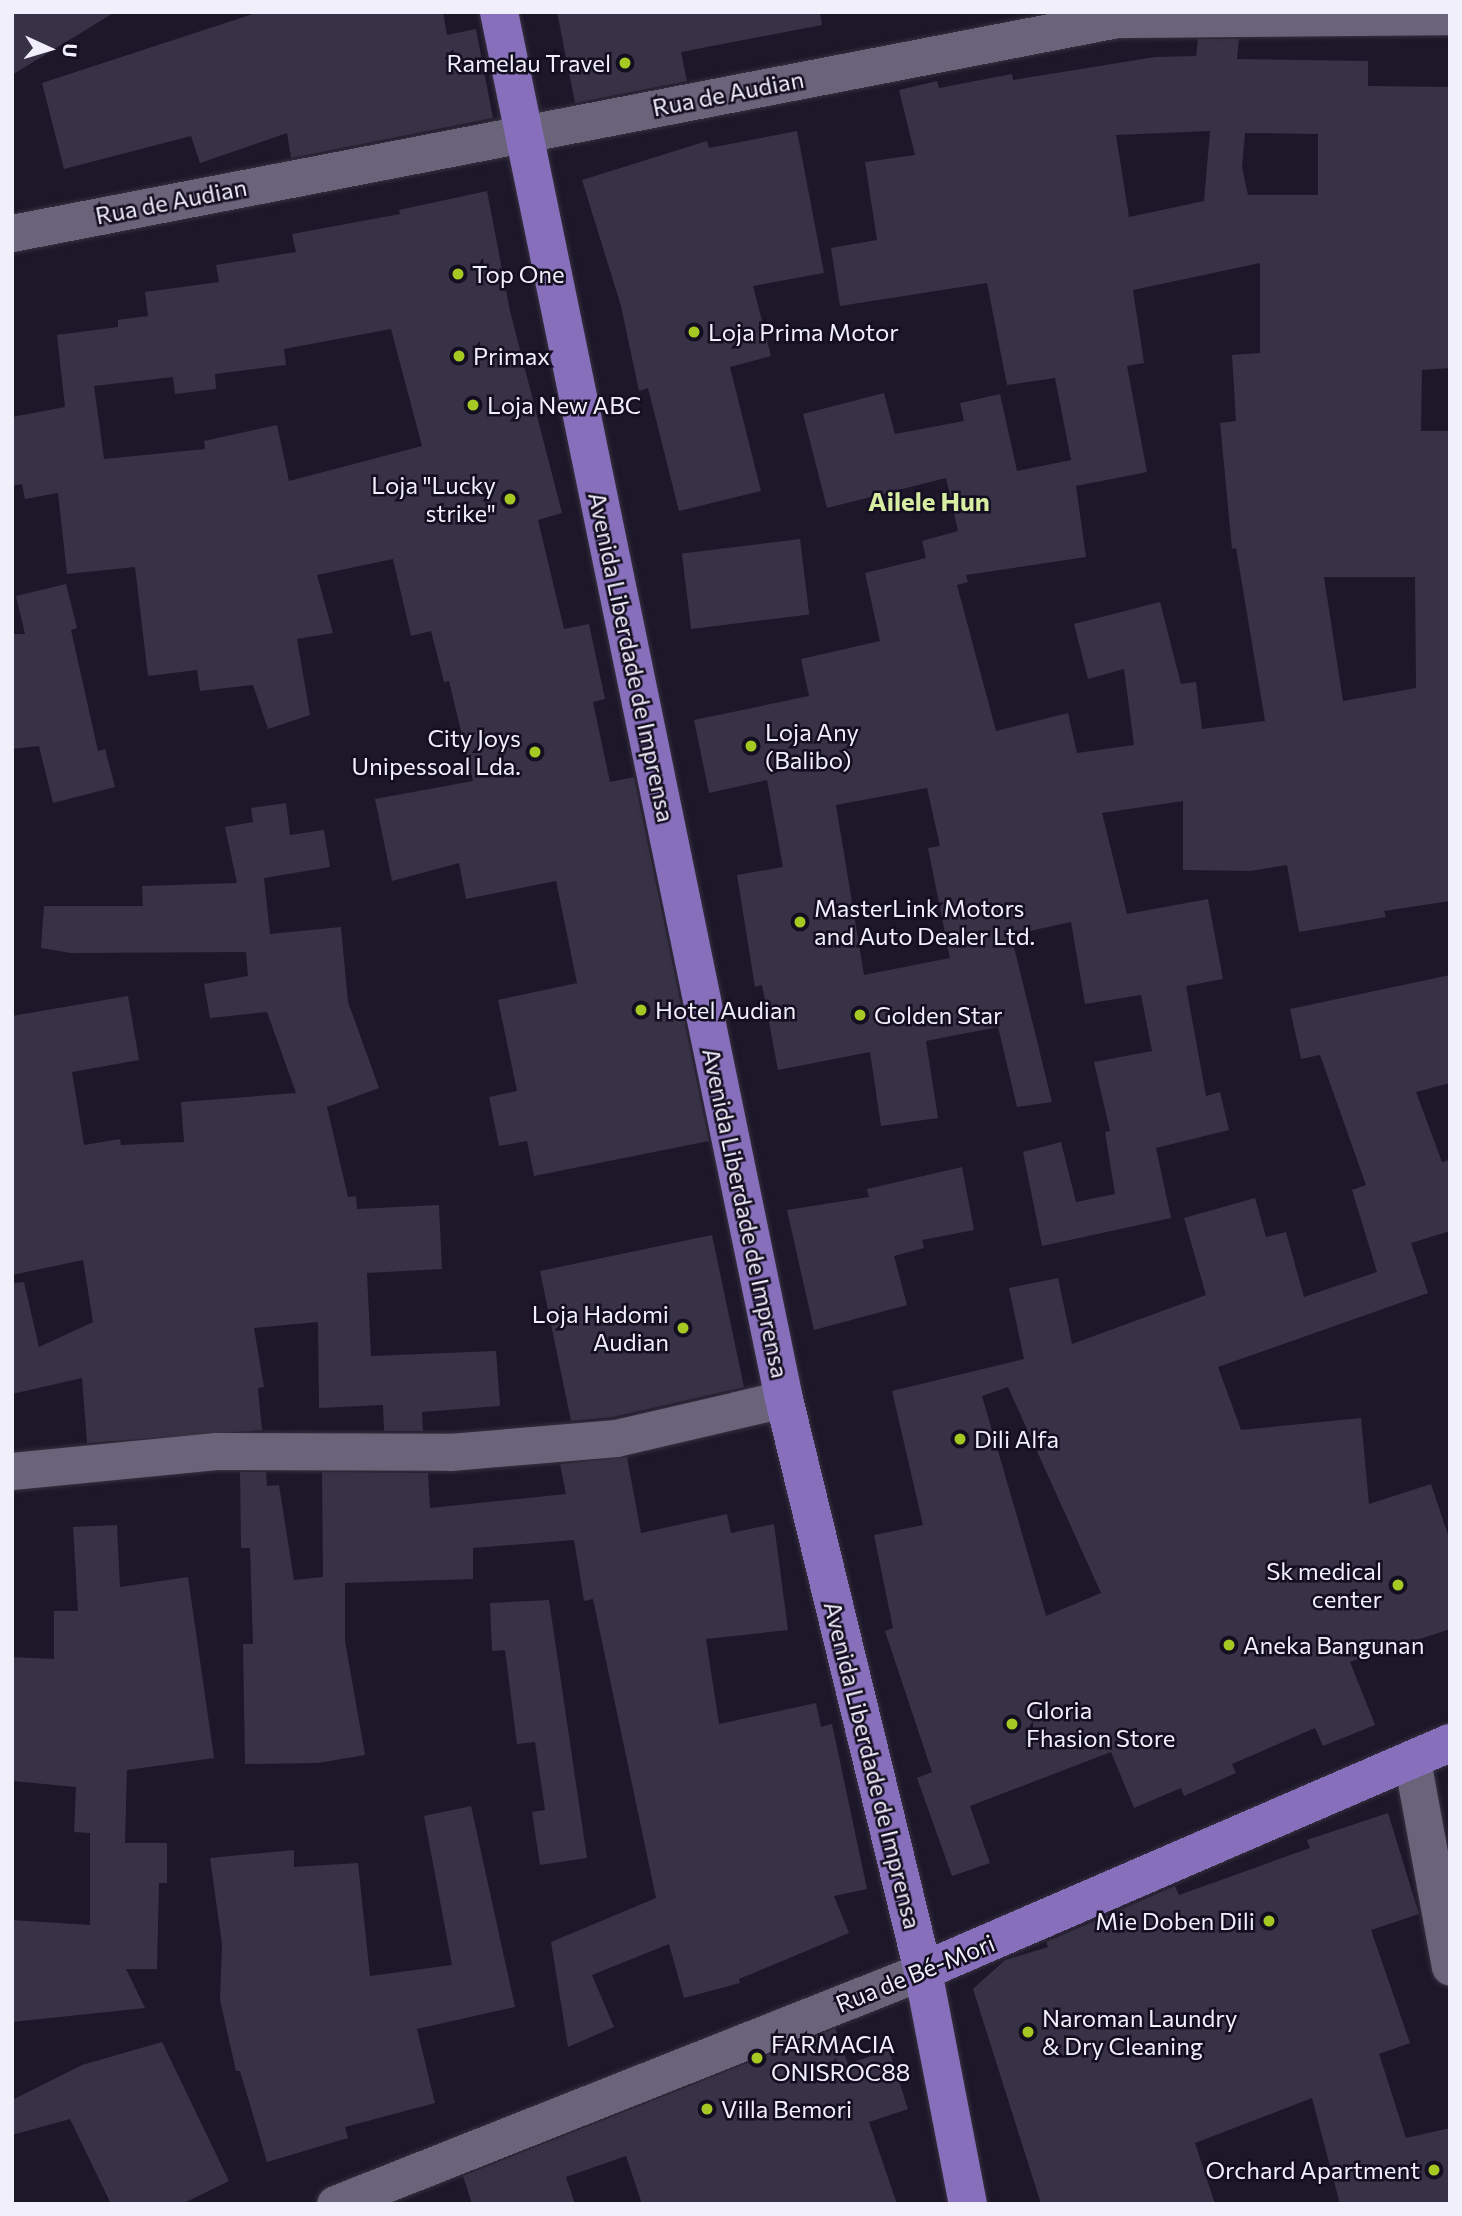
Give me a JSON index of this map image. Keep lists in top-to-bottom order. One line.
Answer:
{"streets":{"main road":["Avenida Liberdade de Imprensa","Rua de Bé-Mori"],"street":["Rua de Audian"]},"crossings":[["Rua de Audian","Avenida Liberdade de Imprensa"],["Avenida Liberdade de Imprensa","Rua de Bé-Mori"]],"districts":["Ailele Hun"],"places":["Ramelau Travel","Top One","Loja Prima Motor","Primax","Loja New ABC","Loja \"Lucky strike\"","Loja Any (Balibo)","City Joys Unipessoal Lda.","MasterLink Motors and Auto Dealer Ltd.","Hotel Audian","Golden Star","Loja Hadomi Audian","Dili Alfa","Sk medical center","Aneka Bangunan","Gloria Fhasion Store","Mie Doben Dili","Naroman Laundry & Dry Cleaning","FARMACIA ONISROC88","Villa Bemori","Orchard Apartment"],"north":"right"}
